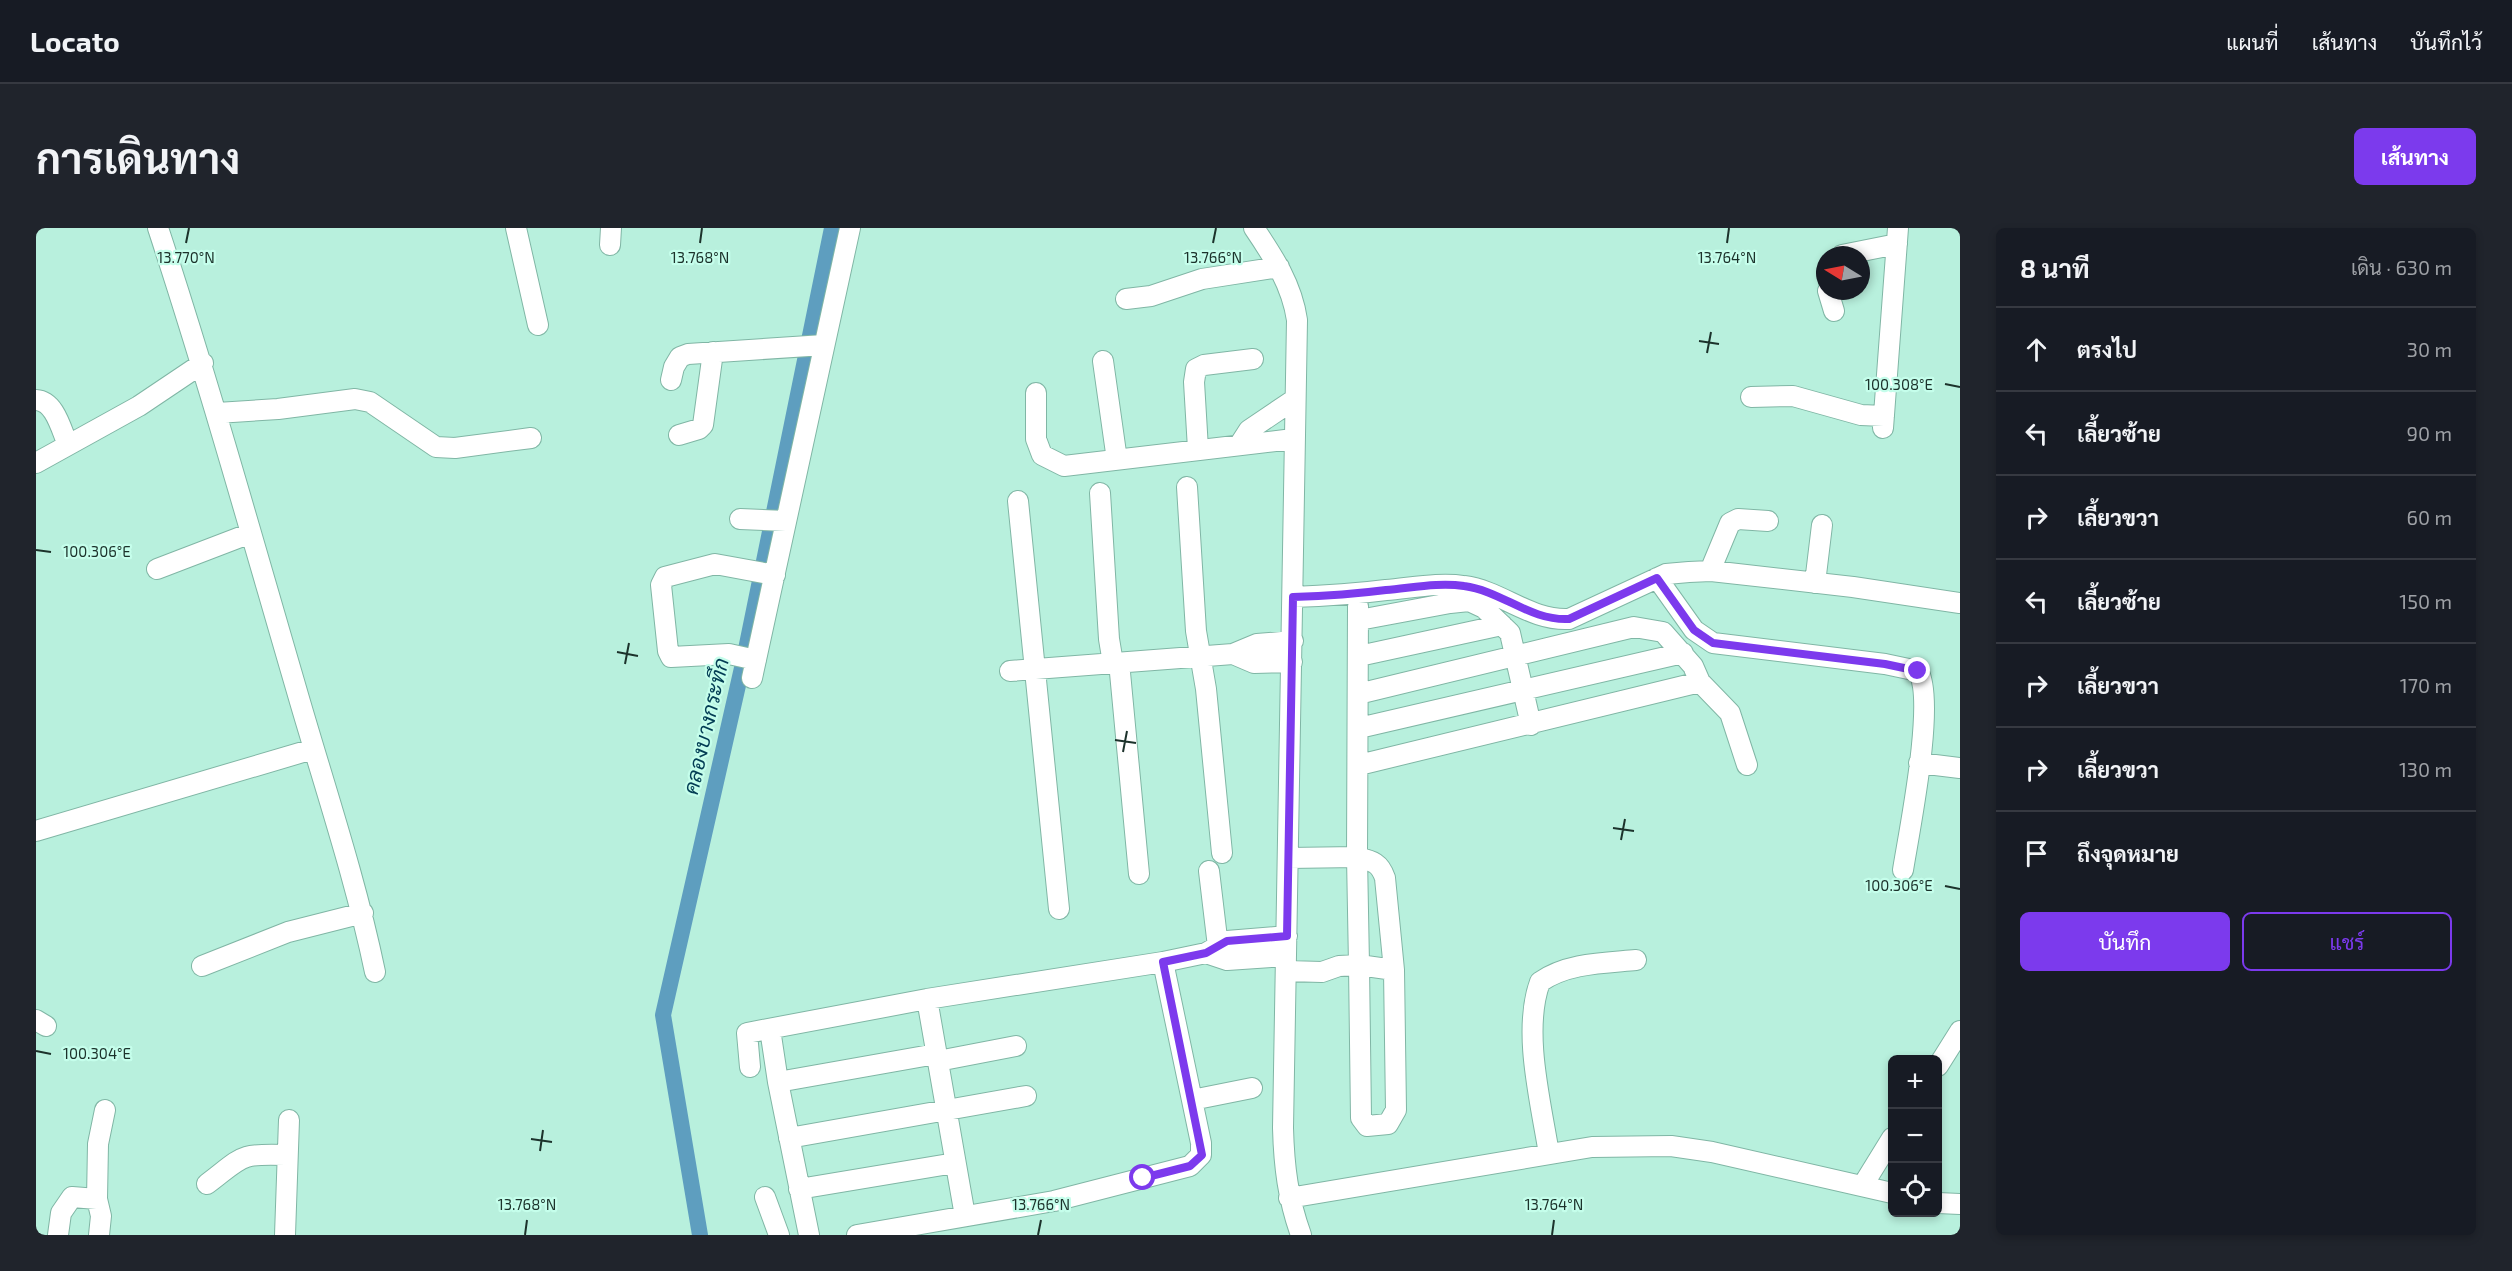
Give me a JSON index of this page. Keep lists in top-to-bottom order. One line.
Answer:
{"water":["คลองบางกระทึก"],"north":"left","page":{"header":"Locato","nav":["แผนที่","เส้นทาง","บันทึกไว้"],"buttons":["เส้นทาง",["บันทึก","แชร์"]],"title":"การเดินทาง","heading":["8 นาที","เดิน · 630 m"],"list":[["ตรงไป","30 m"],["เลี้ยวซ้าย","90 m"],["เลี้ยวขวา","60 m"],["เลี้ยวซ้าย","150 m"],["เลี้ยวขวา","170 m"],["เลี้ยวขวา","130 m"],"ถึงจุดหมาย"],"map_buttons":["+","−"]},"coordinates":["13.768°N","13.766°N","13.770°N","13.764°N","100.308°E","100.306°E","100.304°E"]}
